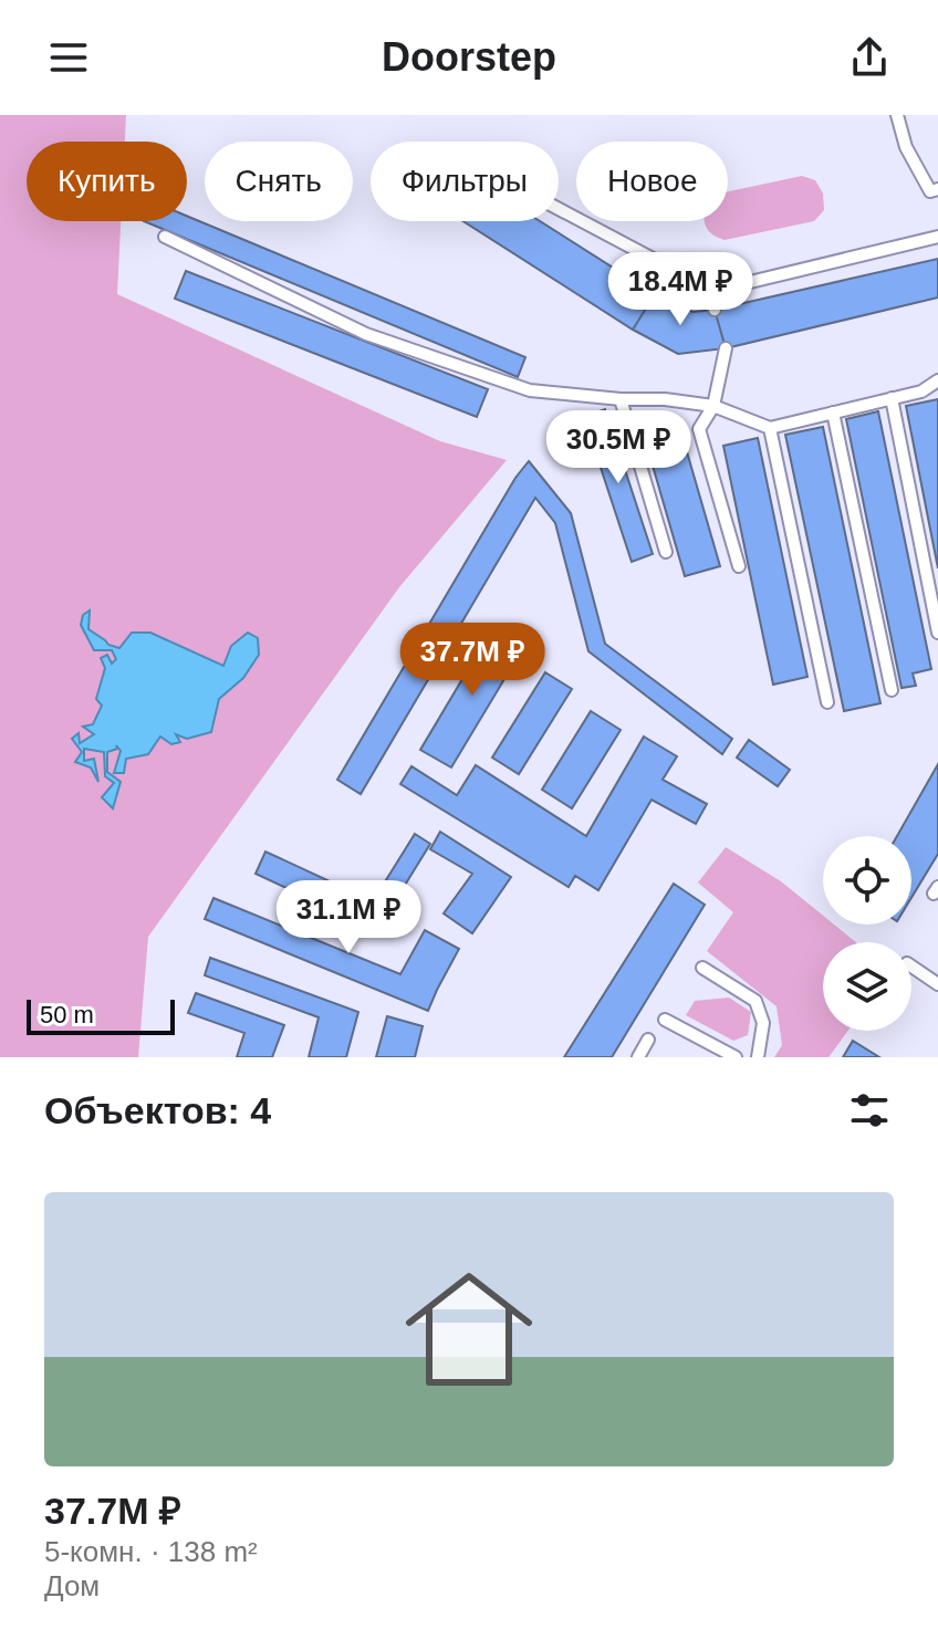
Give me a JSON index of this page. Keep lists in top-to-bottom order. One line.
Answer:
{"scale_bar":"50 m","page":{"header":"Doorstep","chip":["Купить","Снять","Фильтры","Новое"],"price":["18.4M ₽","30.5M ₽","37.7M ₽","31.1M ₽"],"scale":"50 m","heading":"Объектов: 4","list":[{"name":"37.7M ₽","note":"5-комн. · 138 m² · Дом"}]}}
